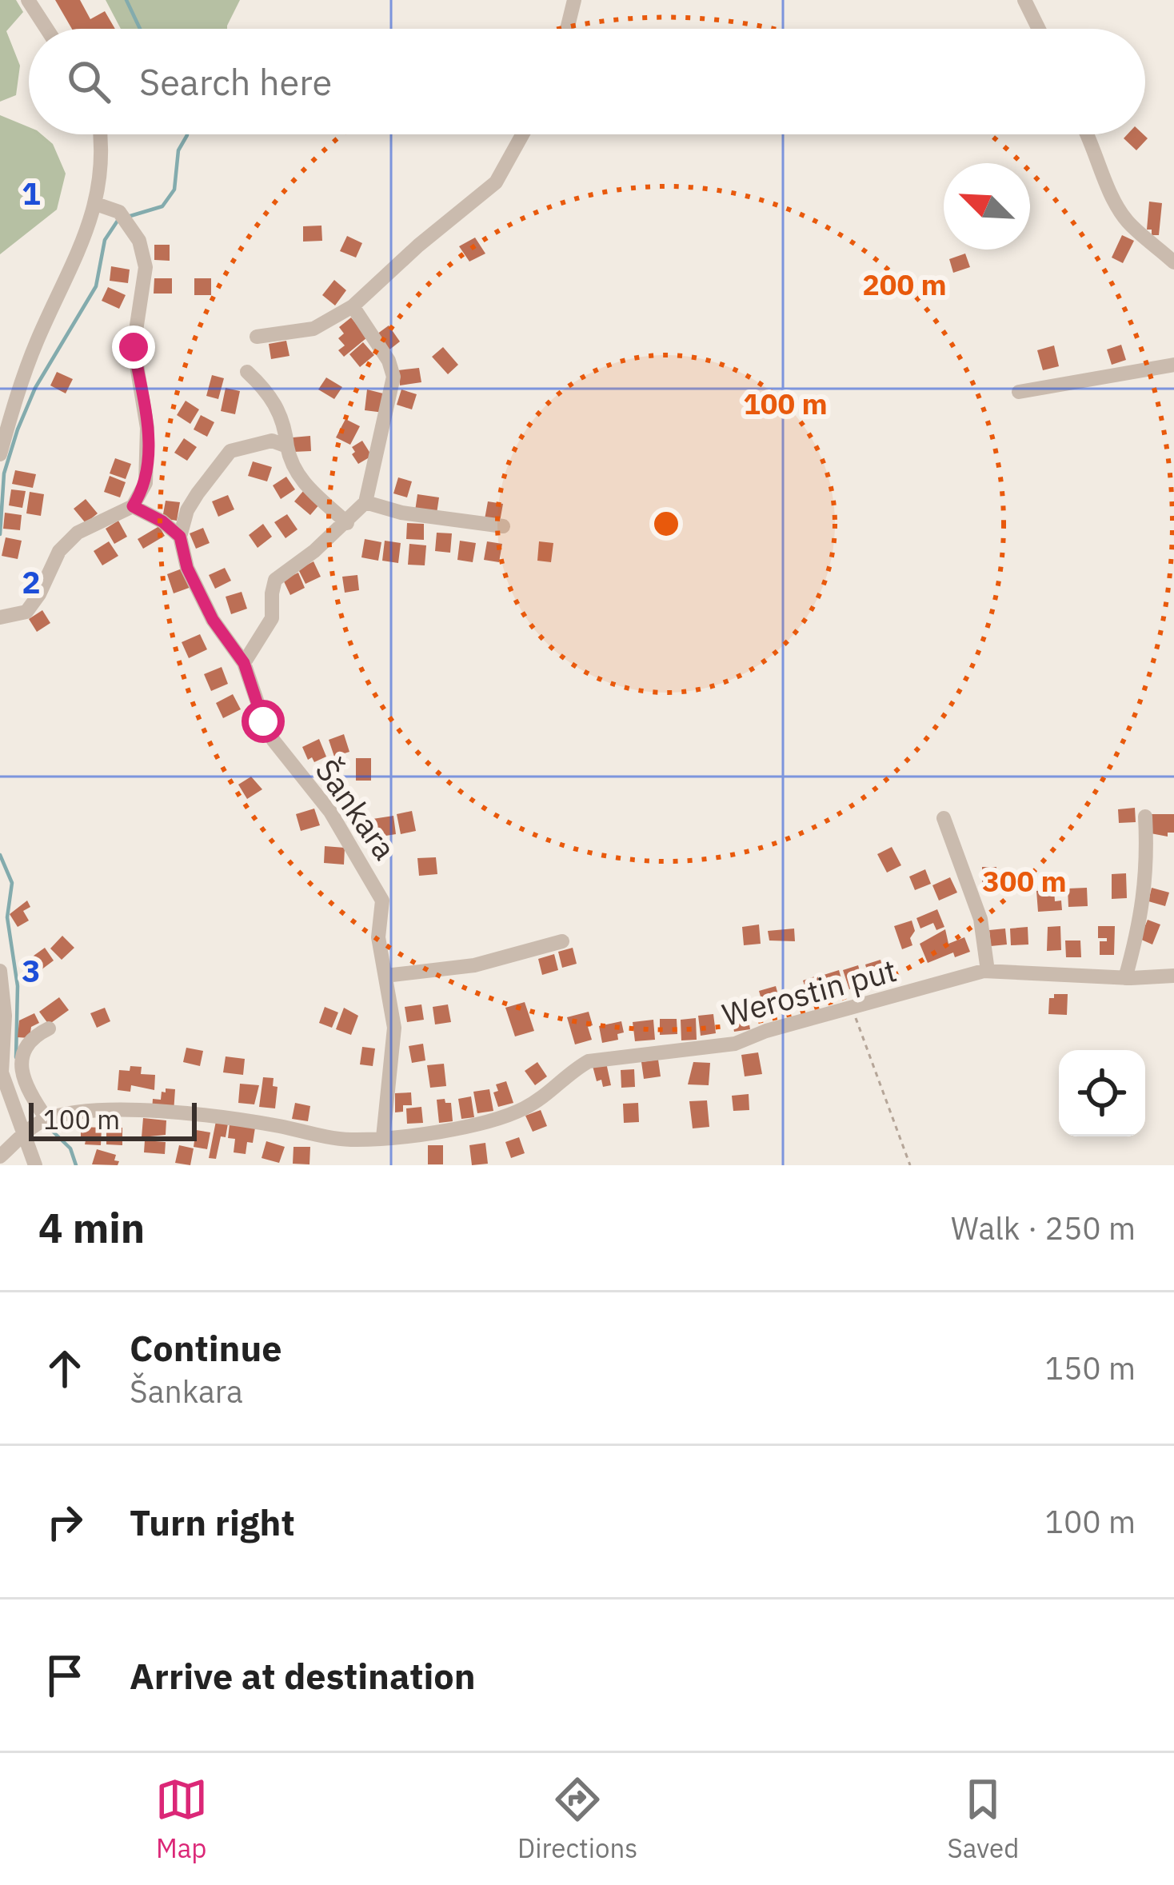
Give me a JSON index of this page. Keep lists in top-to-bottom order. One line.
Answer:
{"streets":{"street":["Šankara","Werostin put"]},"crossings":[["Šankara","Werostin put"]],"scale_bar":"100 m","north":"top left","page":{"search":"Search here","scale":"100 m","heading":["4 min","Walk · 250 m"],"list":[["Continue","Šankara","150 m"],["Turn right","100 m"],"Arrive at destination"],"nav":["Map","Directions","Saved"]},"grid":{"rows":["1","2","3"]},"rings":["200 m","100 m","300 m"]}
